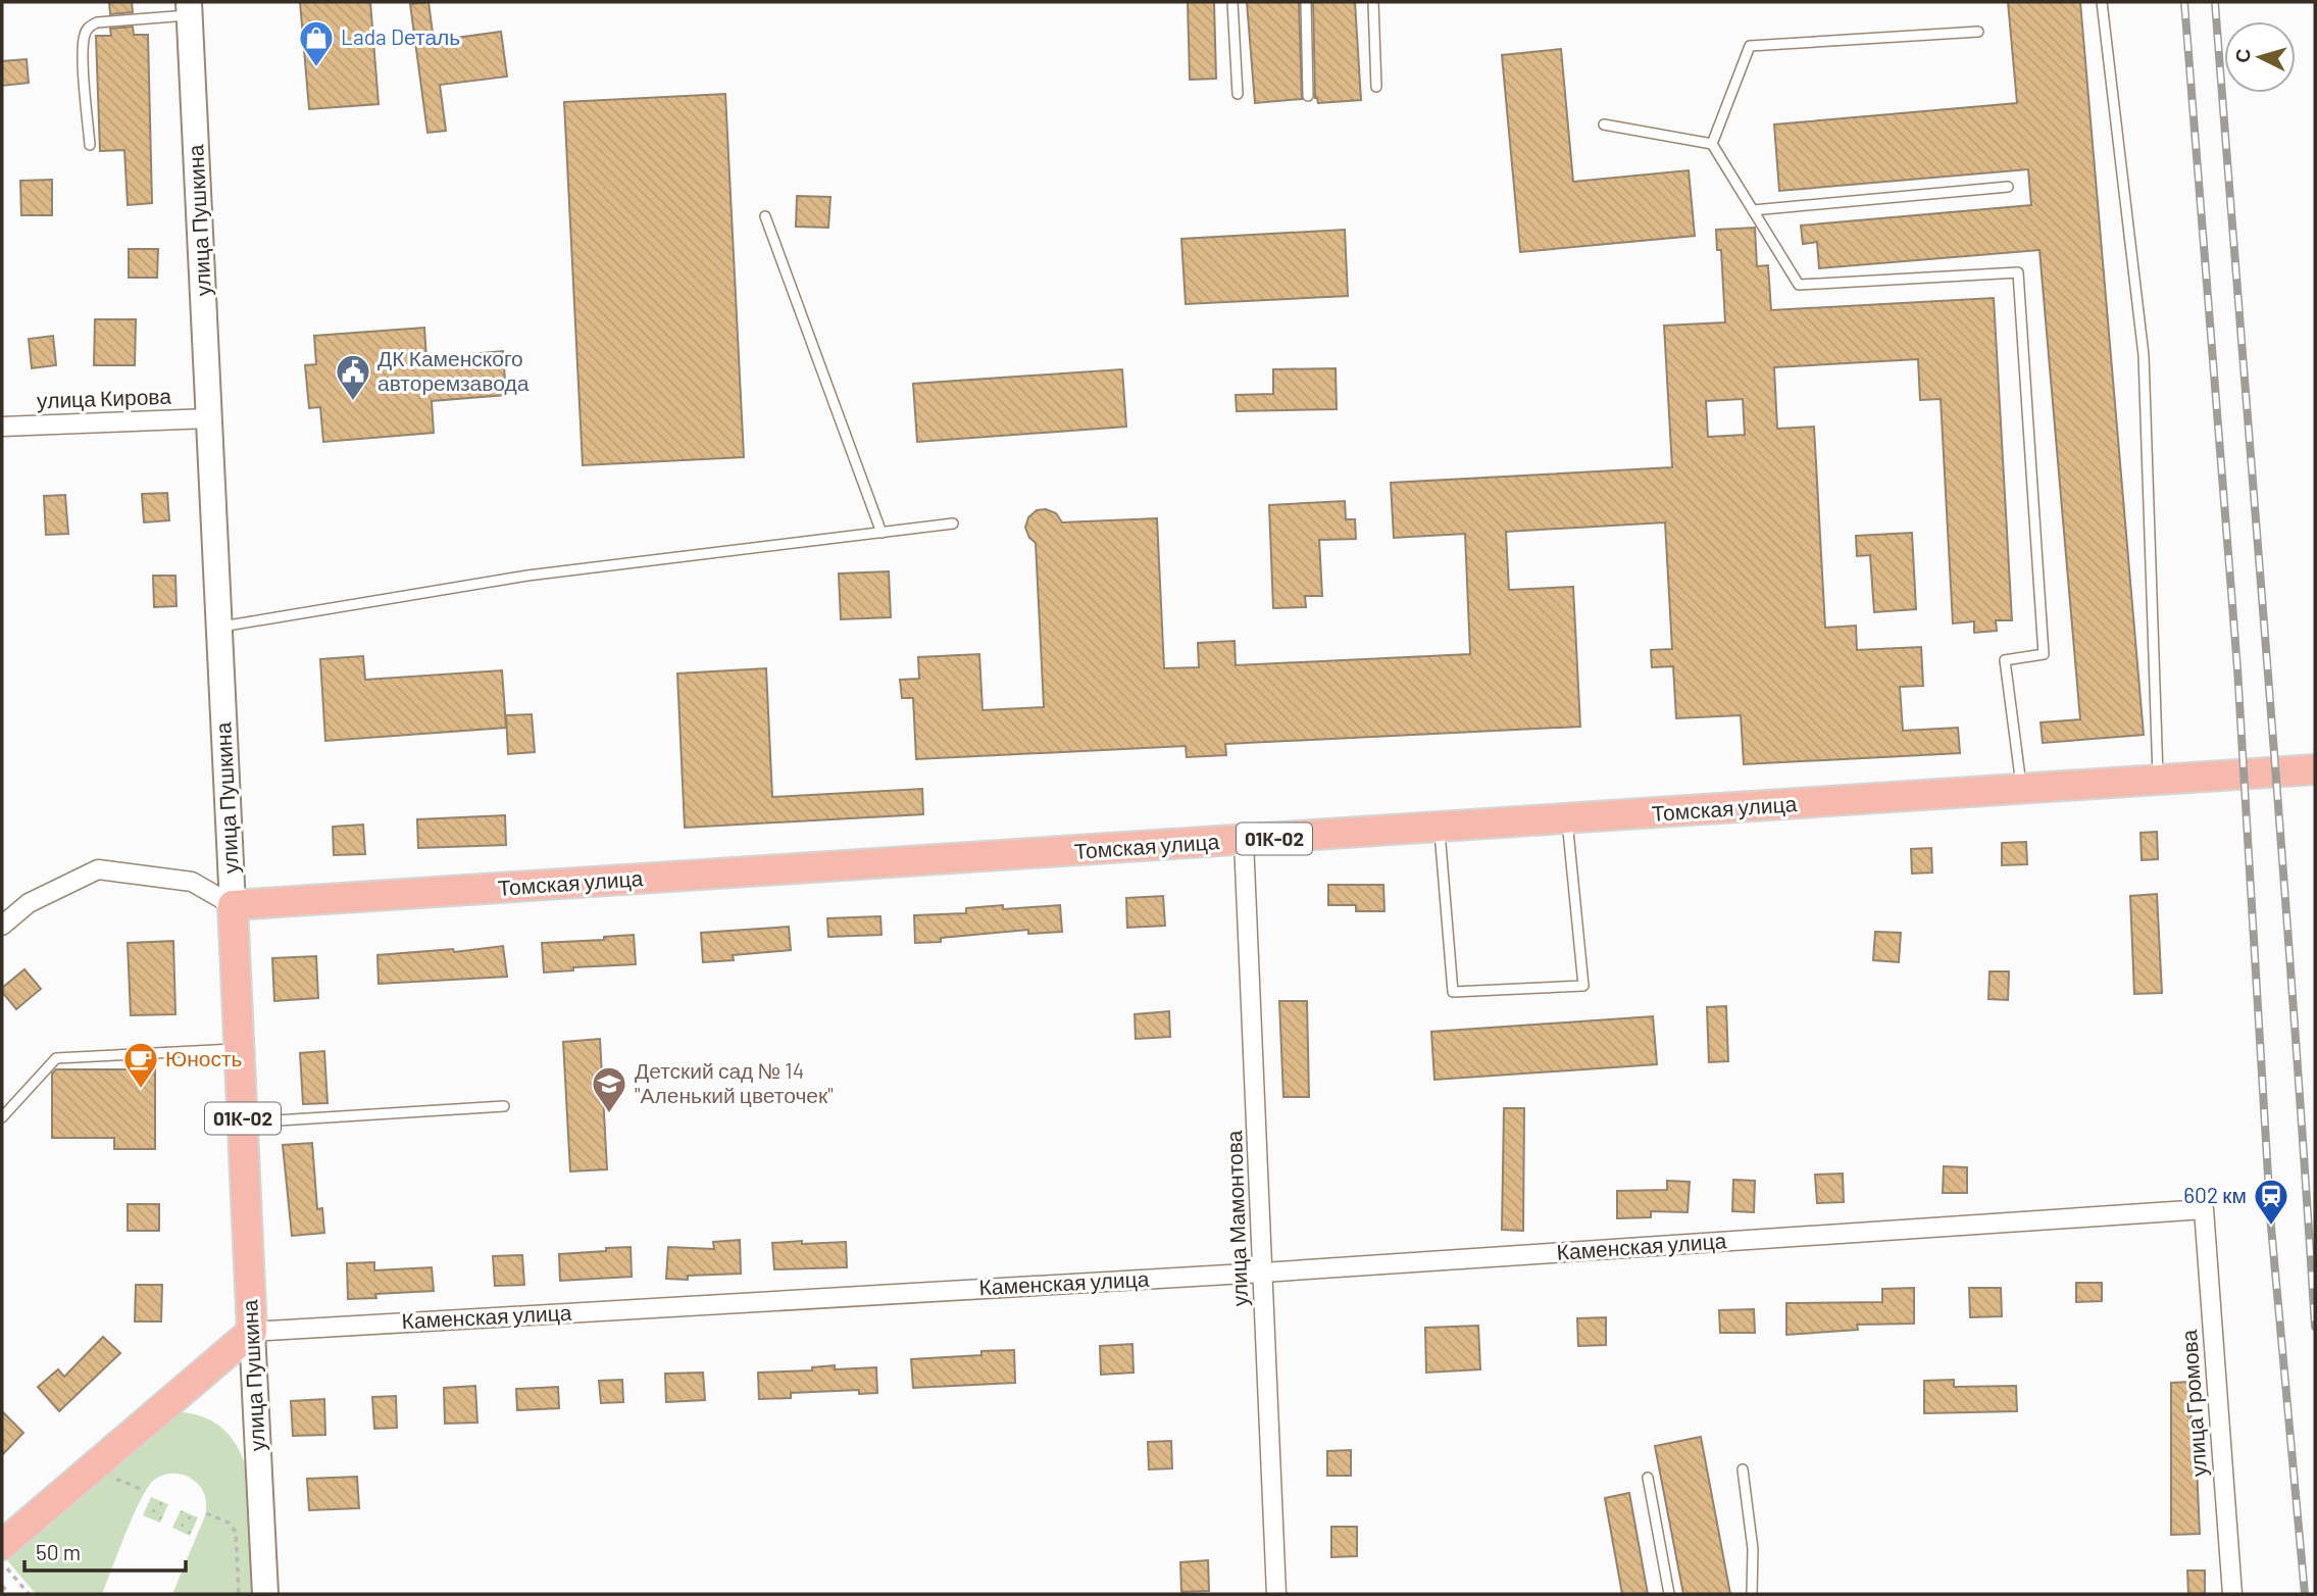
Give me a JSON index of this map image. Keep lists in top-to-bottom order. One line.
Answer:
{"streets":{"main road":["улица Пушкина","Томская улица","01К-02"],"street":["улица Кирова","улица Мамонтова","Каменская улица","улица Громова"]},"crossings":[["улица Пушкина","улица Кирова"],["улица Пушкина","Томская улица"],["улица Пушкина","Каменская улица"],["Томская улица","улица Мамонтова"],["улица Мамонтова","Каменская улица"],["Каменская улица","улица Громова"]],"places":{"shop":["Lada Dеталь"],"public building":["ДК Каменского авторемзавода"],"cafe":["Юность"],"school or university":["Детский сад № 14 \"Аленький цветочек\""],"station":["602 км"]},"scale_bar":"50 m","north":"left"}
